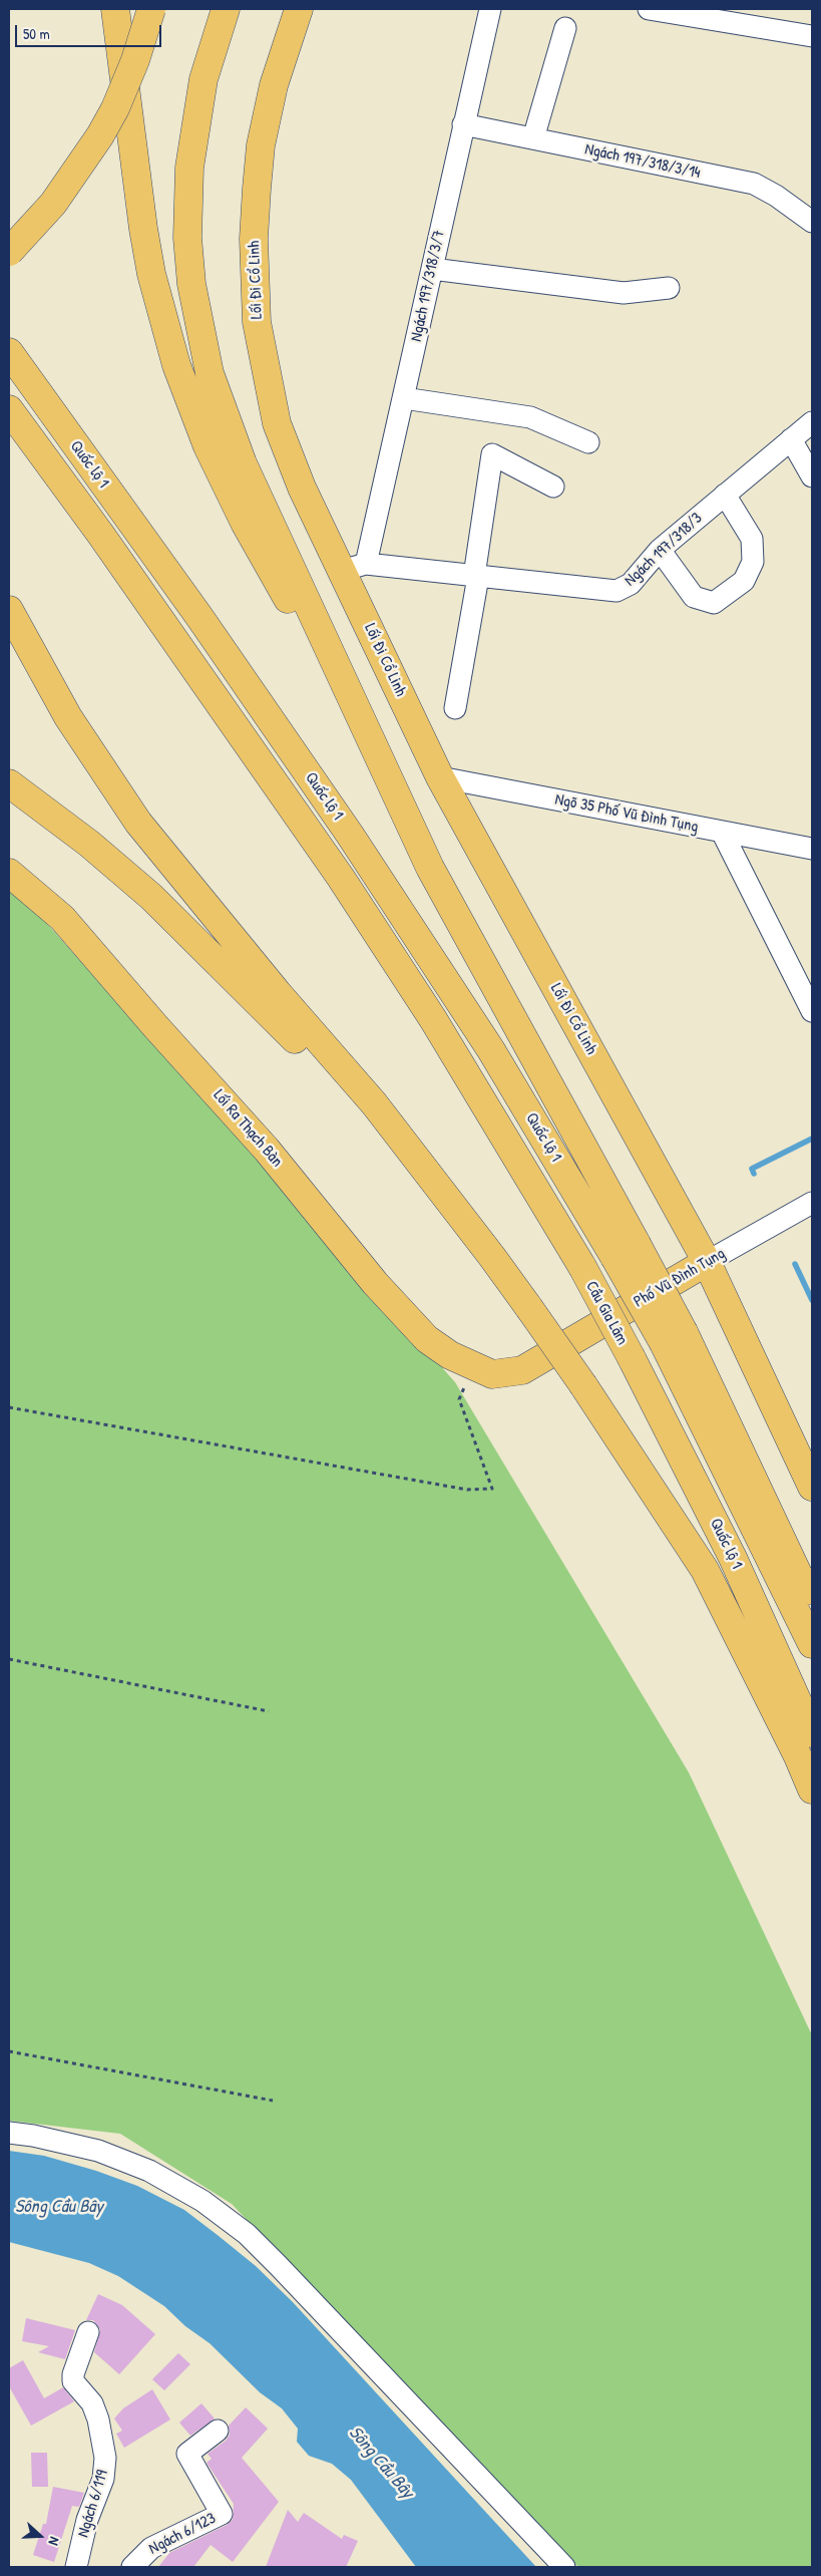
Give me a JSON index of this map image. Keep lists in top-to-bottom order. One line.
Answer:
{"streets":{"main road":["Lối Đi Cổ Linh","Quốc lộ 1","Lối Ra Thạch Bàn","Phố Vũ Đình Tụng","Cầu Gia Lâm"],"street":["Ngách 197/318/3/14","Ngách 197/318/3/7","Ngách 197/318/3","Ngõ 35 Phố Vũ Đình Tụng","Ngách 6/119","Ngách 6/123"]},"crossings":[["Ngách 197/318/3/14","Ngách 197/318/3/7"],["Lối Đi Cổ Linh","Ngách 197/318/3/7"],["Lối Đi Cổ Linh","Ngách 197/318/3"],["Lối Đi Cổ Linh","Ngõ 35 Phố Vũ Đình Tụng"],["Lối Đi Cổ Linh","Phố Vũ Đình Tụng"],["Ngách 197/318/3/7","Ngách 197/318/3"],["Quốc lộ 1","Cầu Gia Lâm"],["Lối Ra Thạch Bàn","Phố Vũ Đình Tụng"]],"water":["Sông Cầu Bây"],"scale_bar":"50 m","north":"right"}
